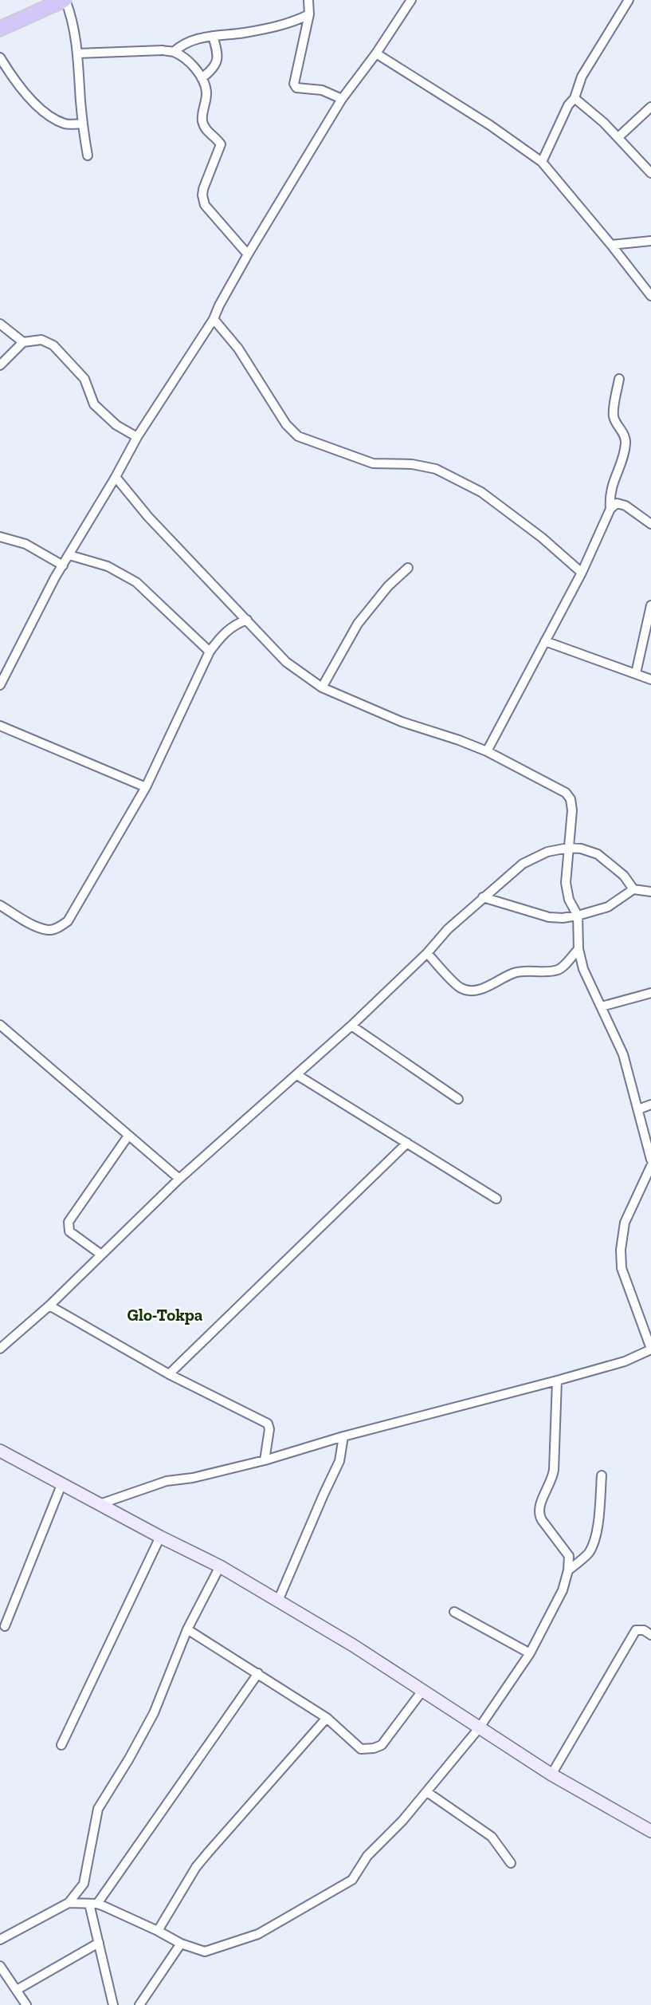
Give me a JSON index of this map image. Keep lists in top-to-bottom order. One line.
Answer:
{"districts":["Glo-Tokpa"]}
